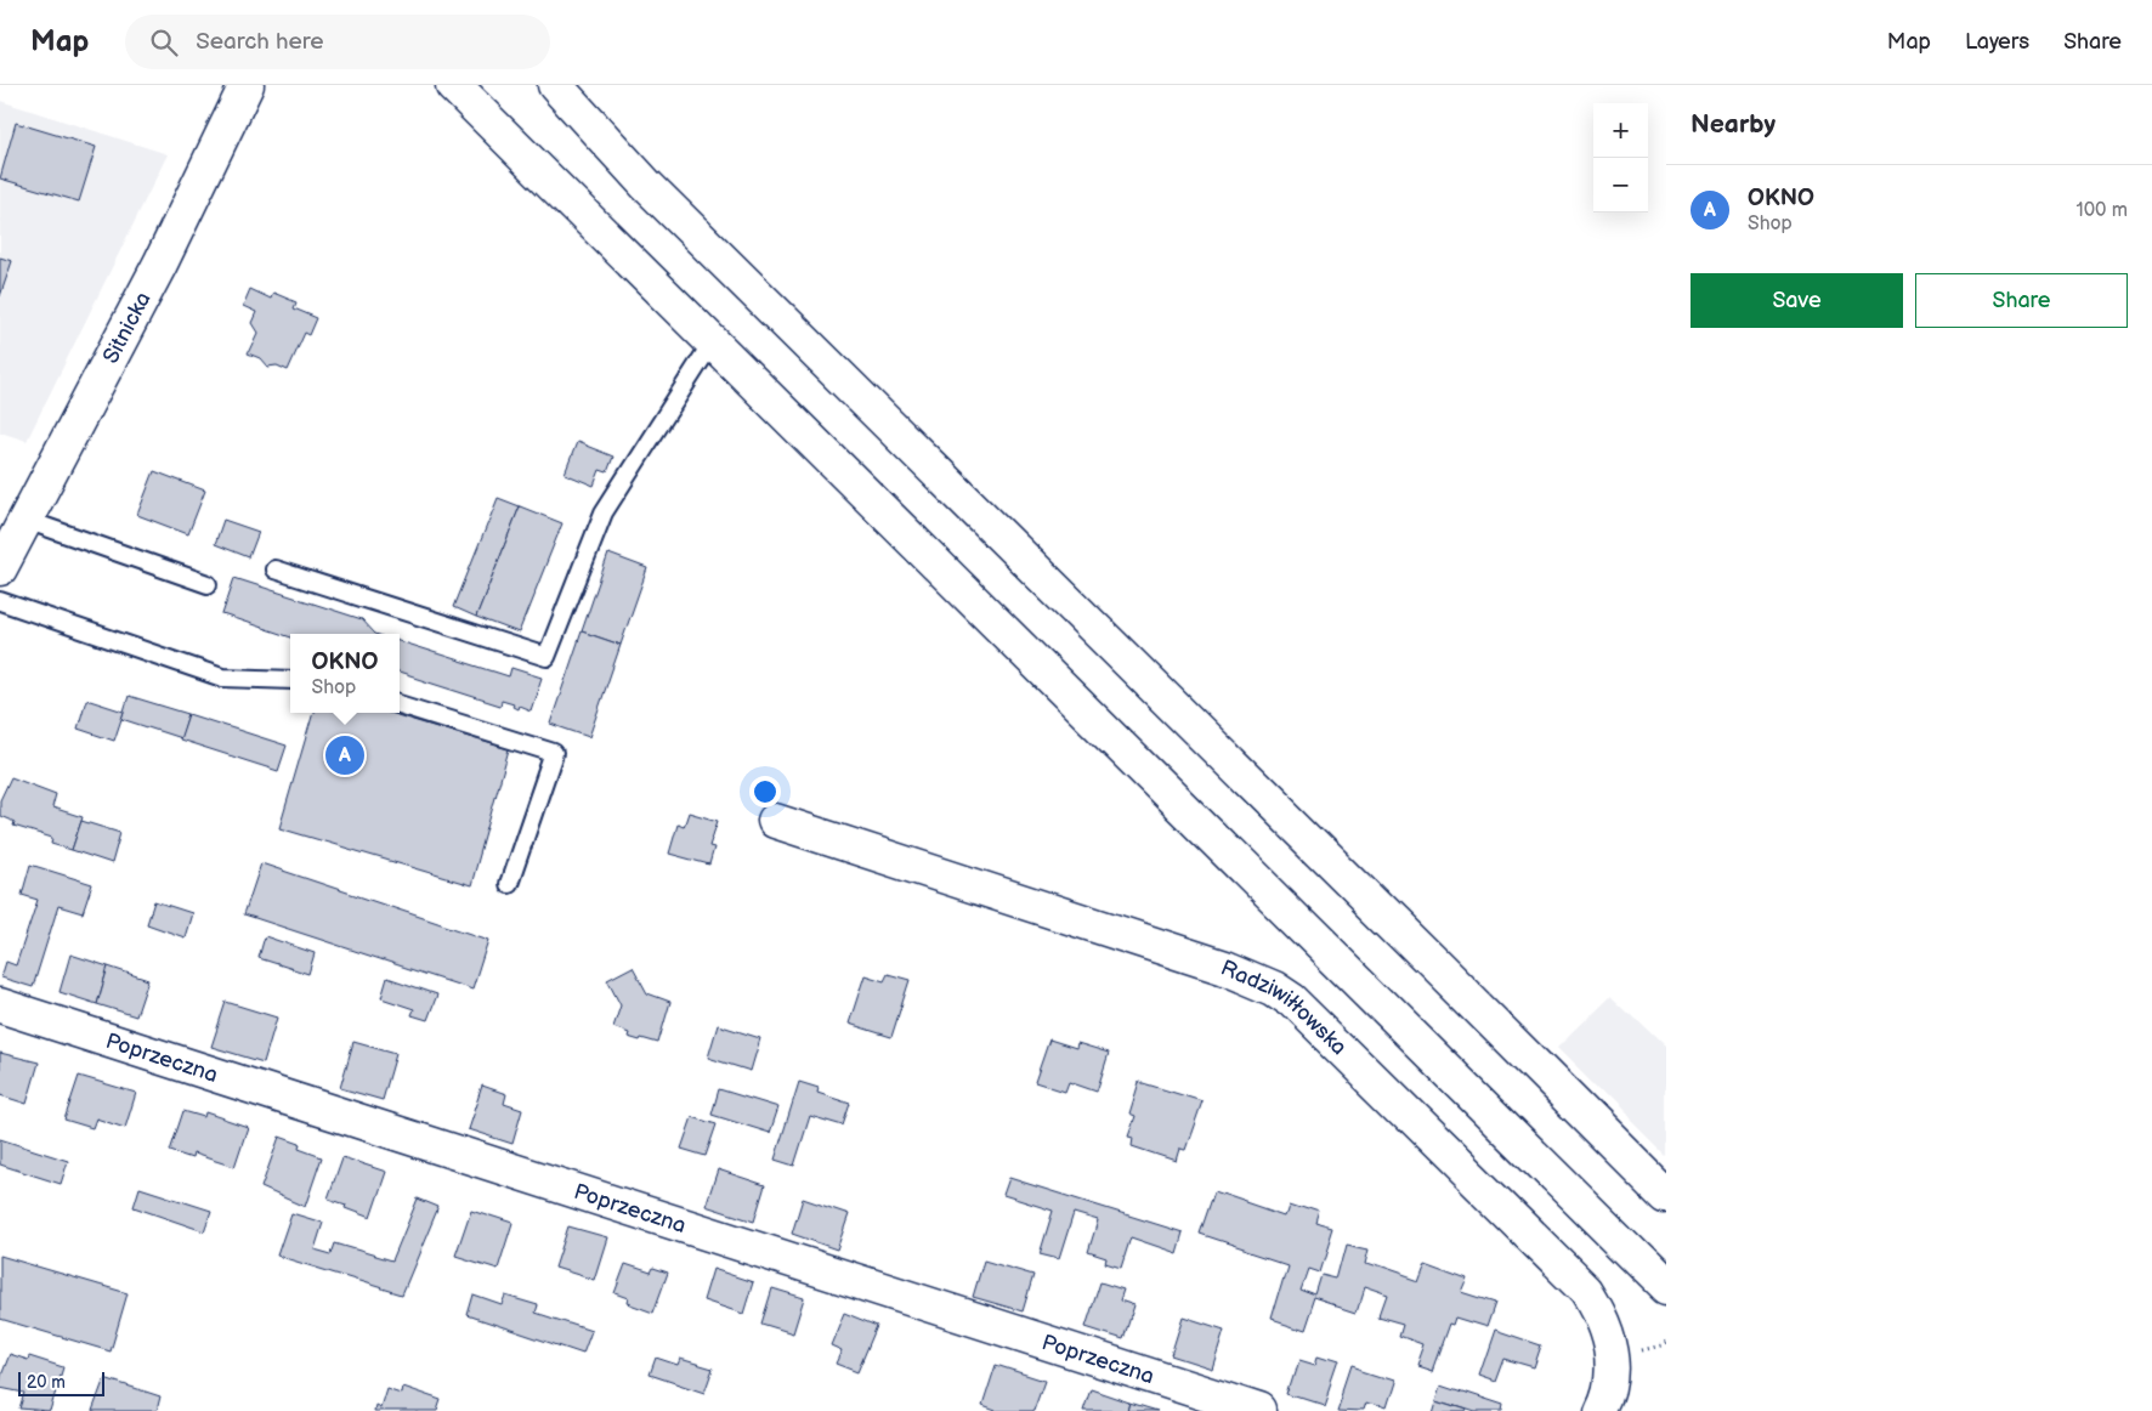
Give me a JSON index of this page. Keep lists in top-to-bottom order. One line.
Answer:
{"streets":{"street":["Sitnicka","Radziwiłłowska","Poprzeczna"]},"scale_bar":"20 m","page":{"header":"Map","search":"Search here","nav":["Map","Layers","Share"],"heading":"Nearby","map_buttons":["+","−"],"list":[{"mark":"A","name":"OKNO","note":"Shop","value":"100 m"}],"buttons":["Save","Share"],"popup":["OKNO","Shop"],"pins":"A","scale":"20 m"}}
